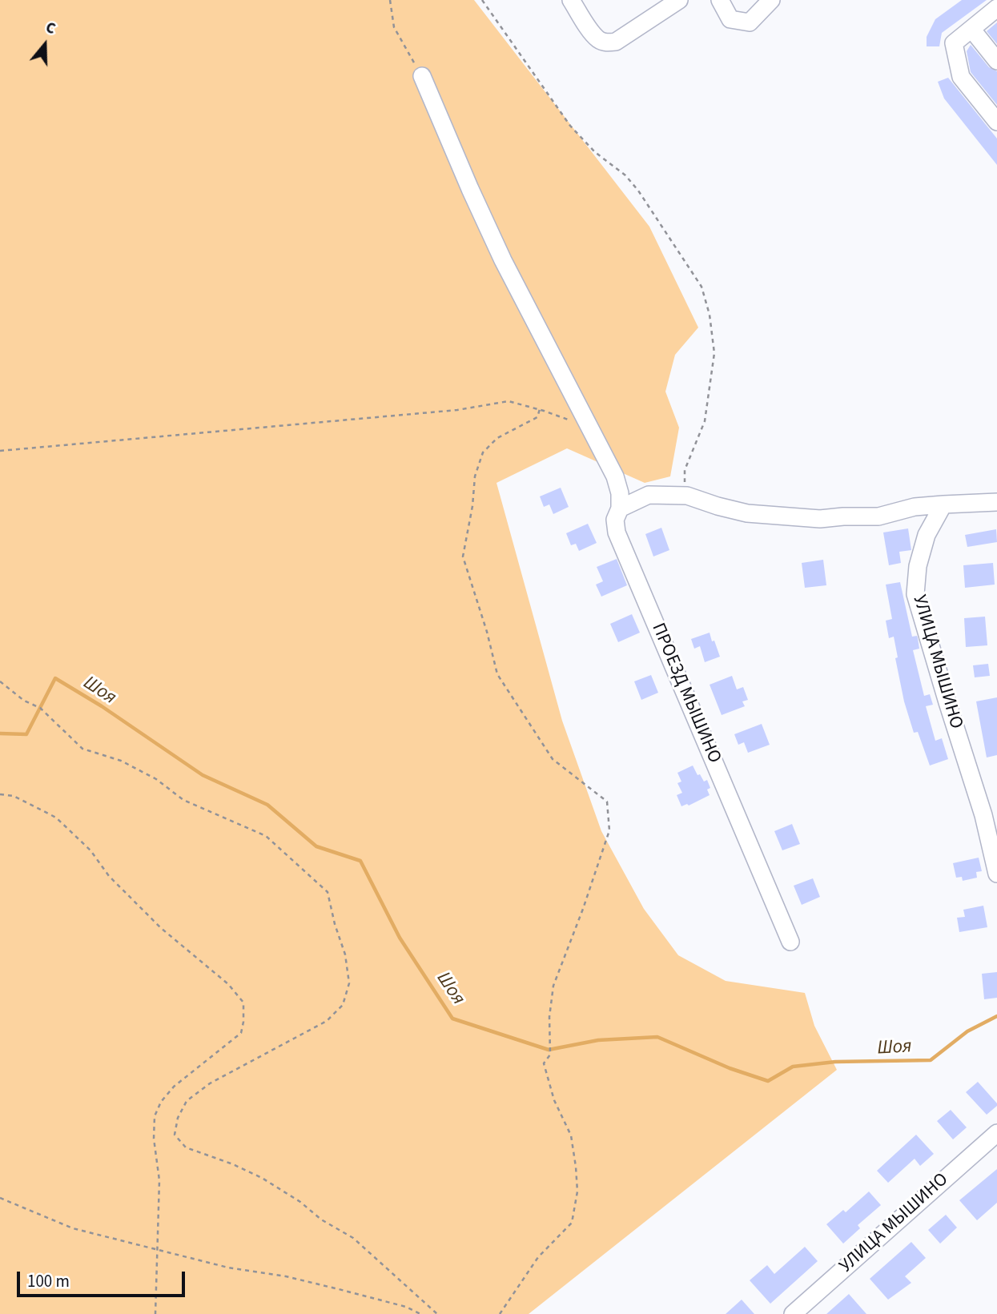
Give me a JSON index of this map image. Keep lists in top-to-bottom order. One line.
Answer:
{"streets":{"street":["УЛИЦА МЫШИНО","ПРОЕЗД МЫШИНО"]},"water":["Шоя"],"scale_bar":"100 m","north":"top"}
